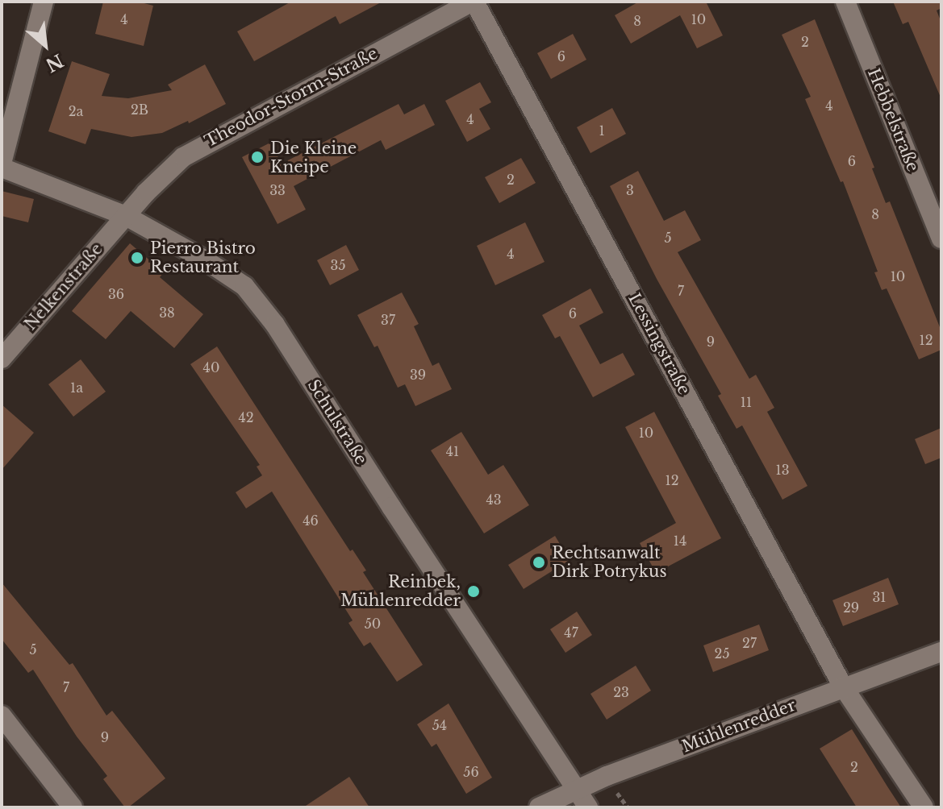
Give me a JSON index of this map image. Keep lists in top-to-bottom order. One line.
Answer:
{"streets":{"street":["Theodor-Storm-Straße","Hebbelstraße","Nelkenstraße","Lessingstraße","Schulstraße","Mühlenredder"]},"crossings":[["Theodor-Storm-Straße","Nelkenstraße"],["Theodor-Storm-Straße","Lessingstraße"],["Theodor-Storm-Straße","Schulstraße"],["Nelkenstraße","Schulstraße"],["Lessingstraße","Mühlenredder"],["Schulstraße","Mühlenredder"]],"places":["Die Kleine Kneipe","Pierro Bistro Restaurant","Rechtsanwalt Dirk Potrykus","Reinbek, Mühlenredder"],"house_numbers":["4","10","8","2","6","4","2B","2a","4","1","6","2","33","3","8","5","4","35","10","7","36","38","6","37","12","9","40","39","1a","11","42","10","41","13","12","43","46","14","31","29","50","47","27","5","25","7","23","54","9","2","56"],"north":"bottom right"}
